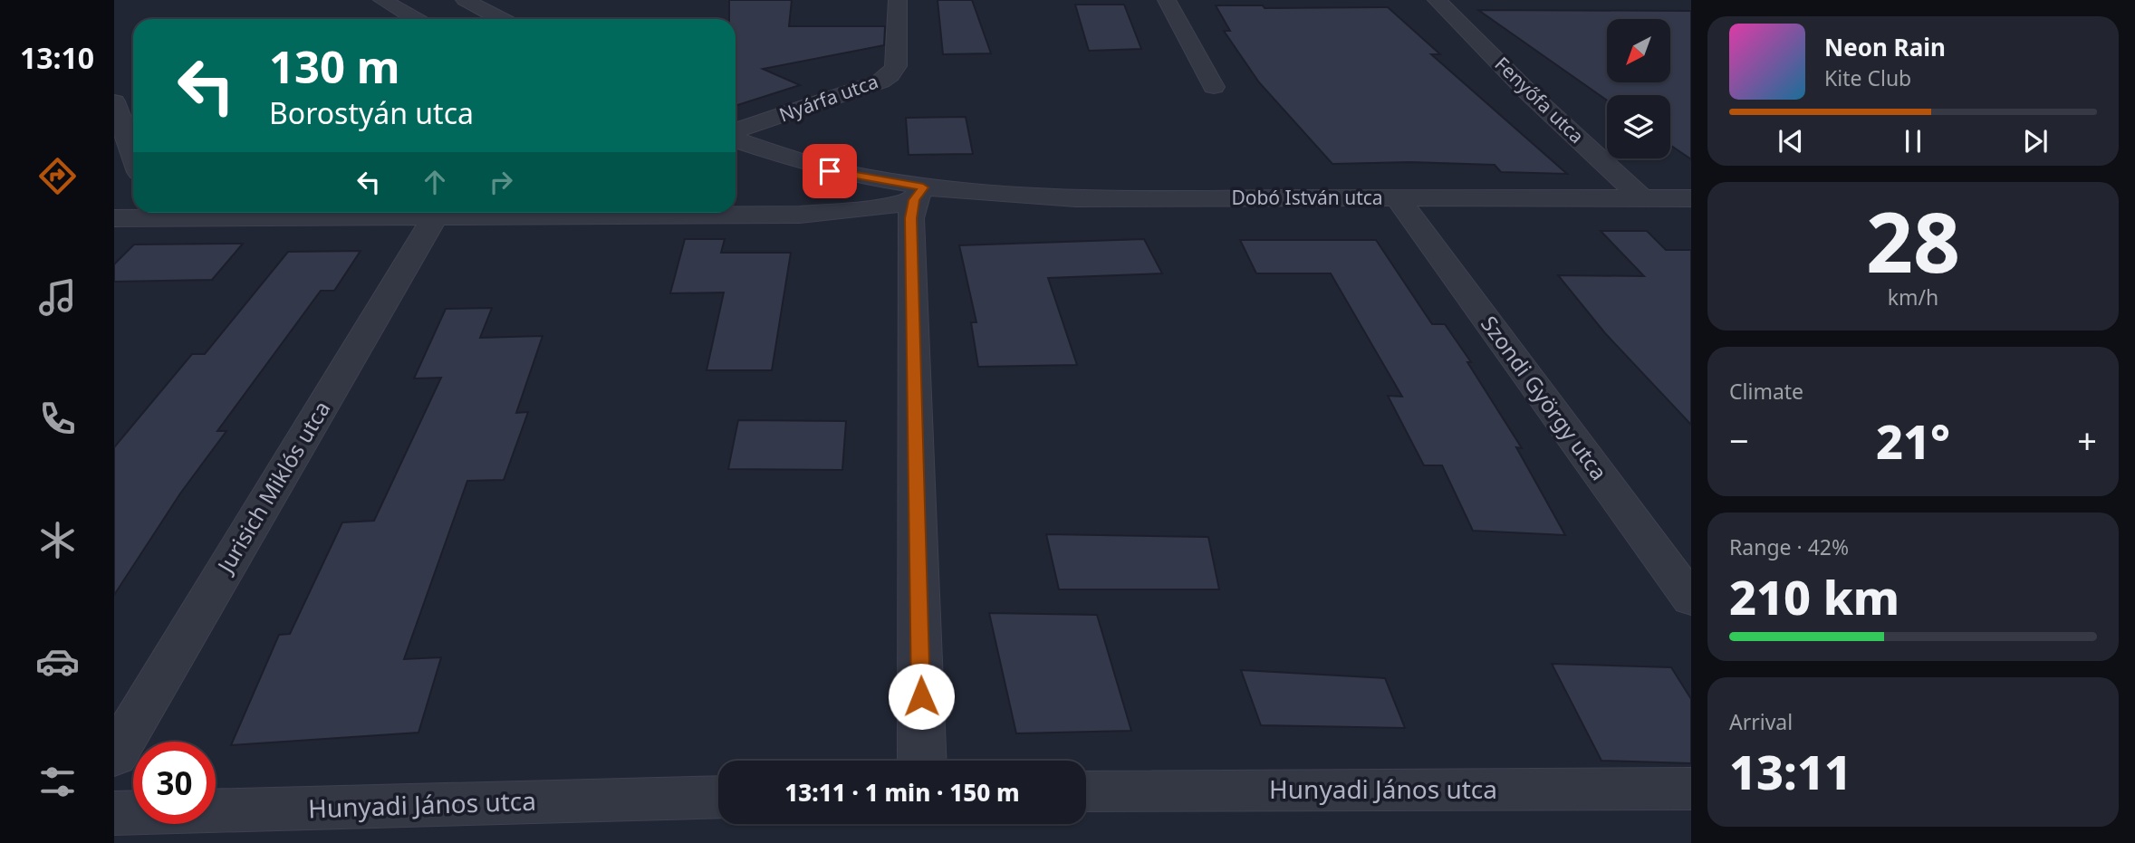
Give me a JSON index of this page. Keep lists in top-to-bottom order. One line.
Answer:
{"streets":{"street":["Nyárfa utca","Fenyőfa utca","Dobó István utca","Szondi György utca","Jurisich Miklós utca","Hunyadi János utca"]},"crossings":[["Fenyőfa utca","Dobó István utca"],["Dobó István utca","Szondi György utca"],["Dobó István utca","Jurisich Miklós utca"]],"north":"bottom left","page":{"tabs":"13:10","turn":["130 m","Borostyán utca"],"song":["Neon Rain","Kite Club"],"tile":[["28","km/h"],"Climate",["Range · 42%","210 km"],["Arrival","13:11"]],"heat":["−","21°","+"],"limit":"30","trip":"13:11 · 1 min · 150 m"}}
